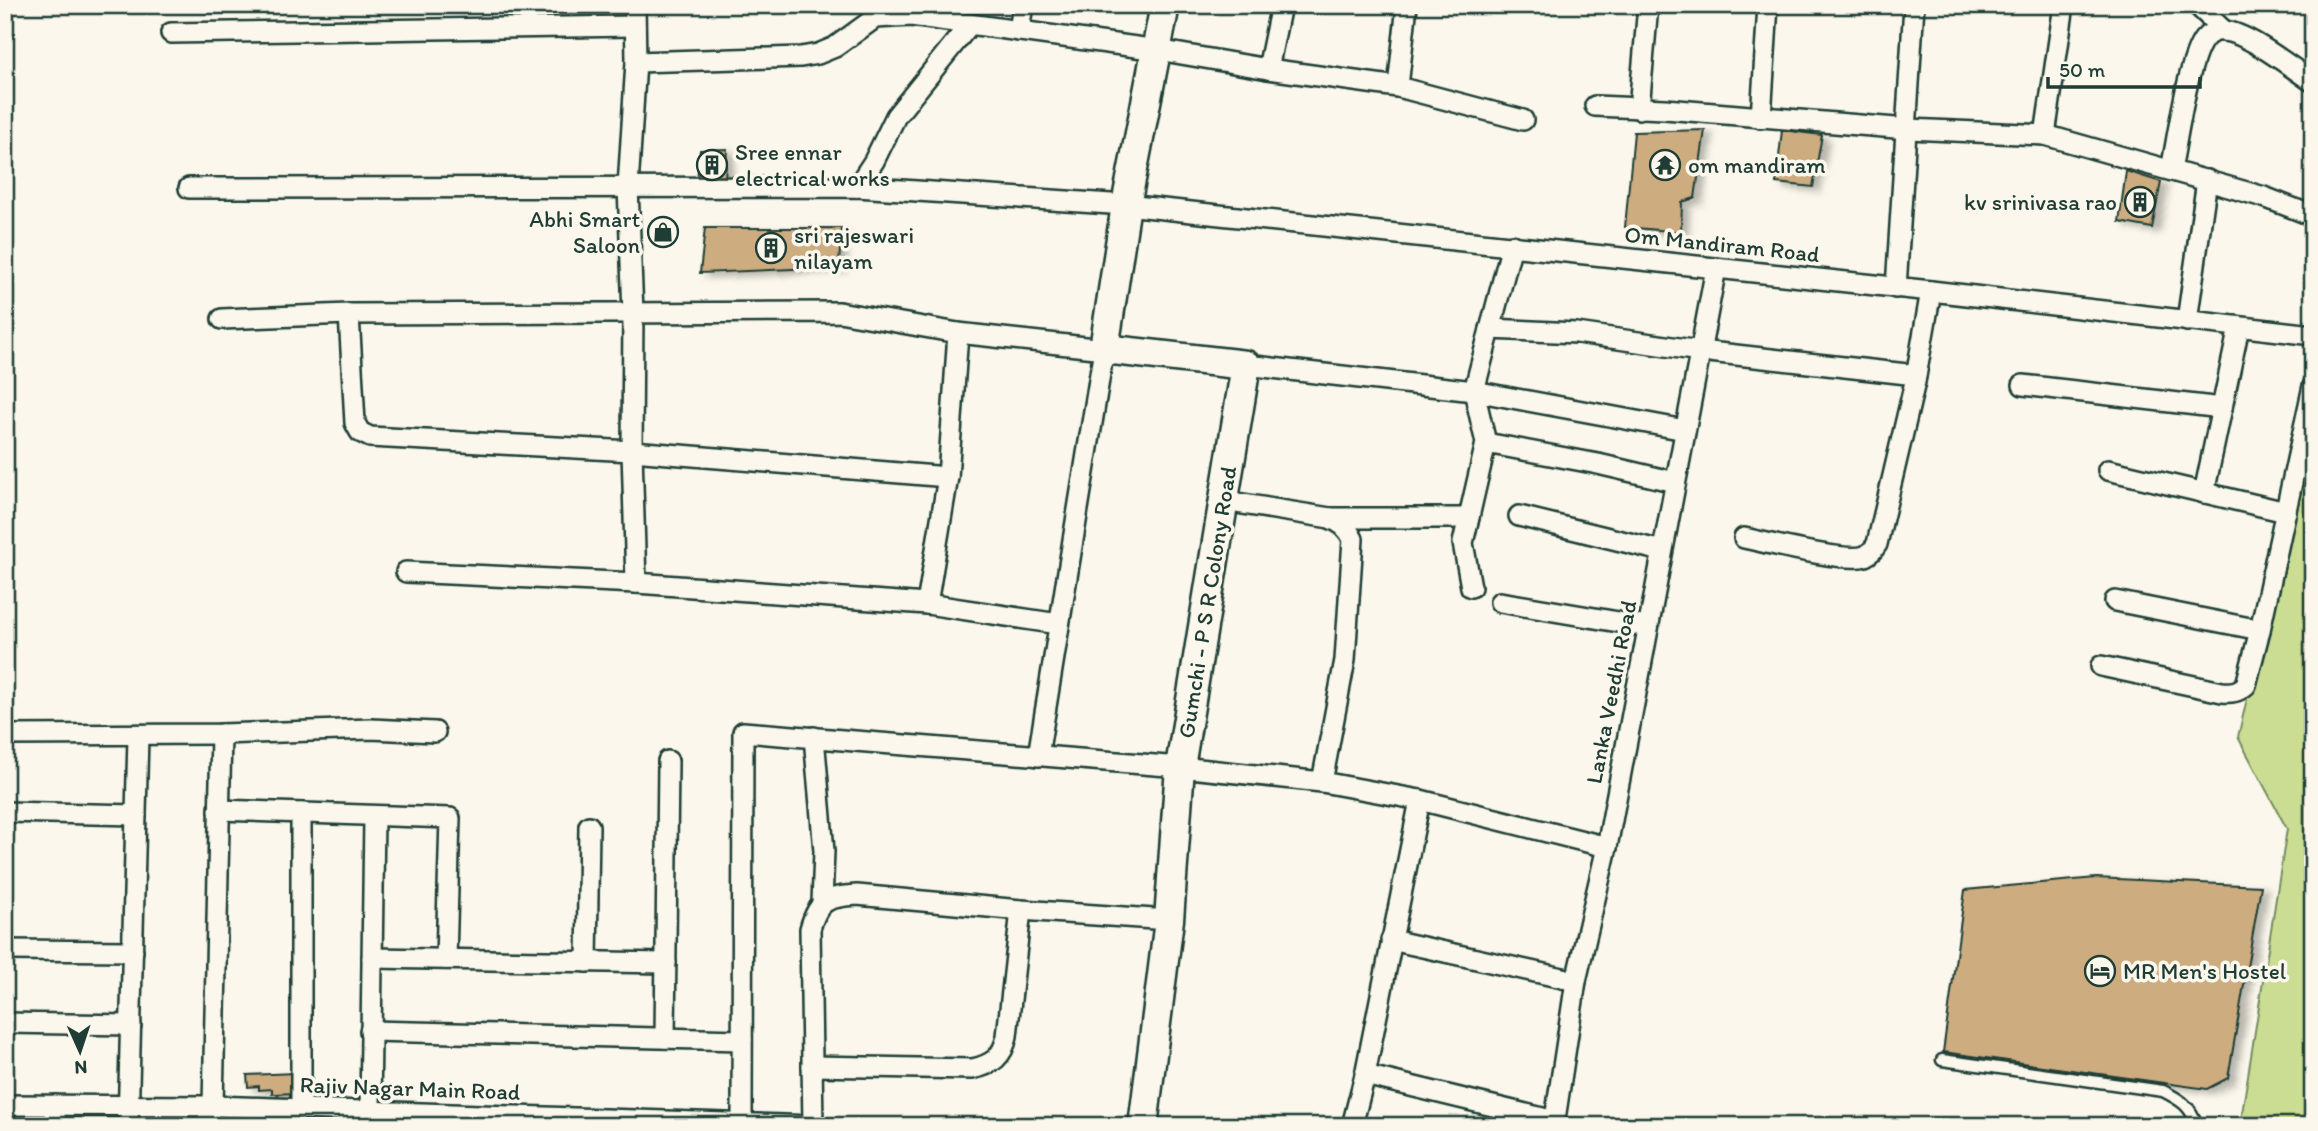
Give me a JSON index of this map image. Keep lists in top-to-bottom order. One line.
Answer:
{"streets":{"street":["Om Mandiram Road","Gumchi - P S R Colony Road","Lanka Veedhi Road","Rajiv Nagar Main Road"]},"crossings":[["Om Mandiram Road","Lanka Veedhi Road"]],"places":{"building":["Sree ennar electrical works","kv srinivasa rao","sri rajeswari nilayam"],"temple":["om mandiram"],"shop":["Abhi Smart Saloon"],"hotel":["MR Men's Hostel"]},"scale_bar":"50 m","north":"bottom"}
